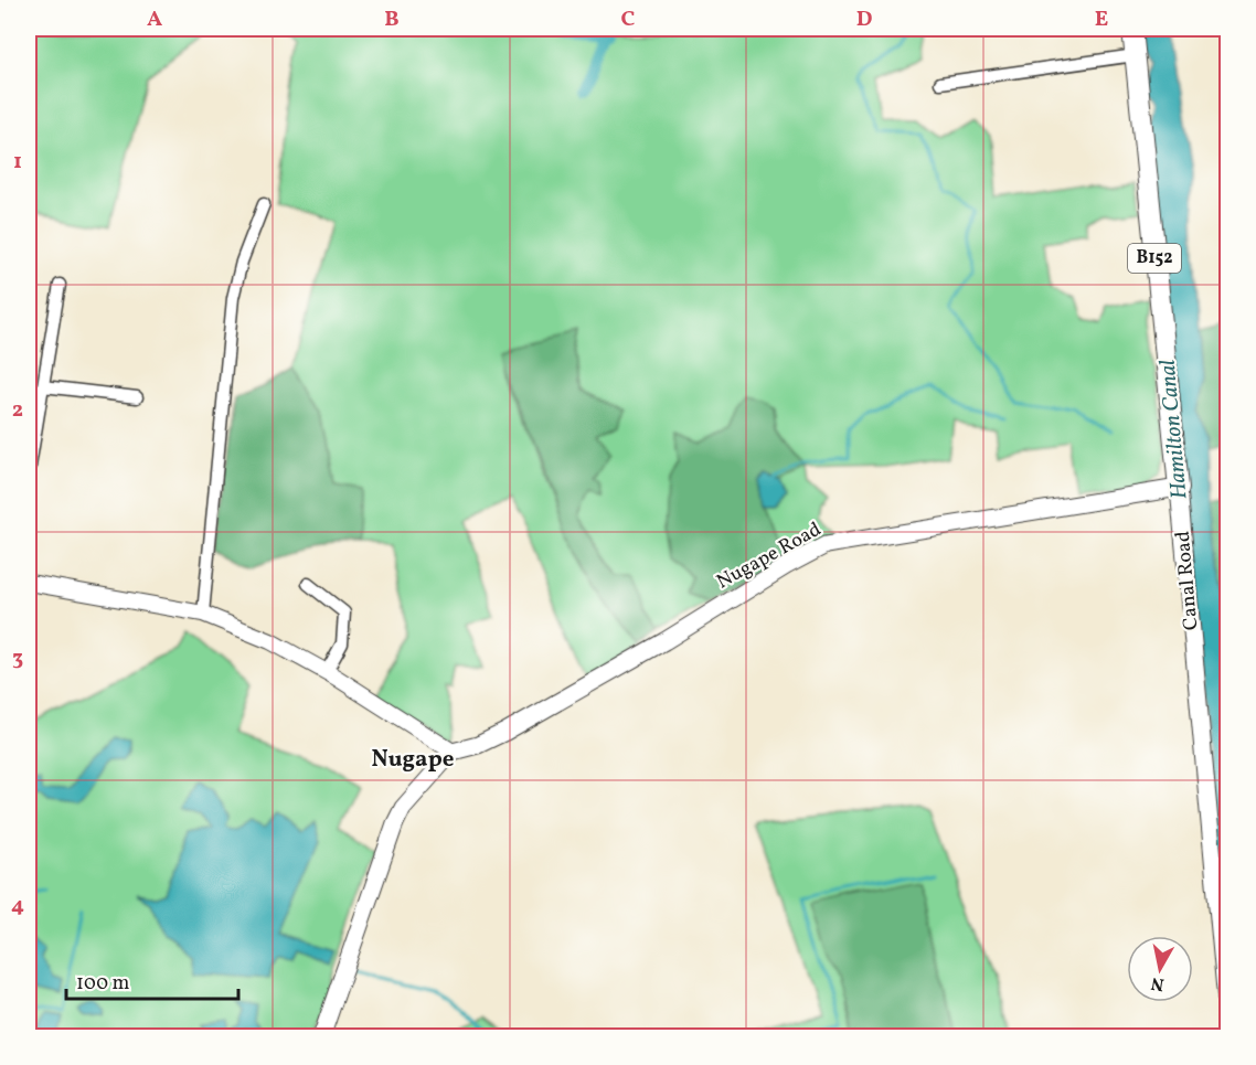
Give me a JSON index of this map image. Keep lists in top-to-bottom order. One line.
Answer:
{"streets":{"main road":["B152","Nugape Road","Canal Road"]},"crossings":[["Nugape Road","Canal Road"]],"districts":["Nugape"],"water":["Hamilton Canal"],"scale_bar":"100 m","north":"bottom","grid":{"columns":["A","B","C","D","E"],"rows":["1","2","3","4"]}}
